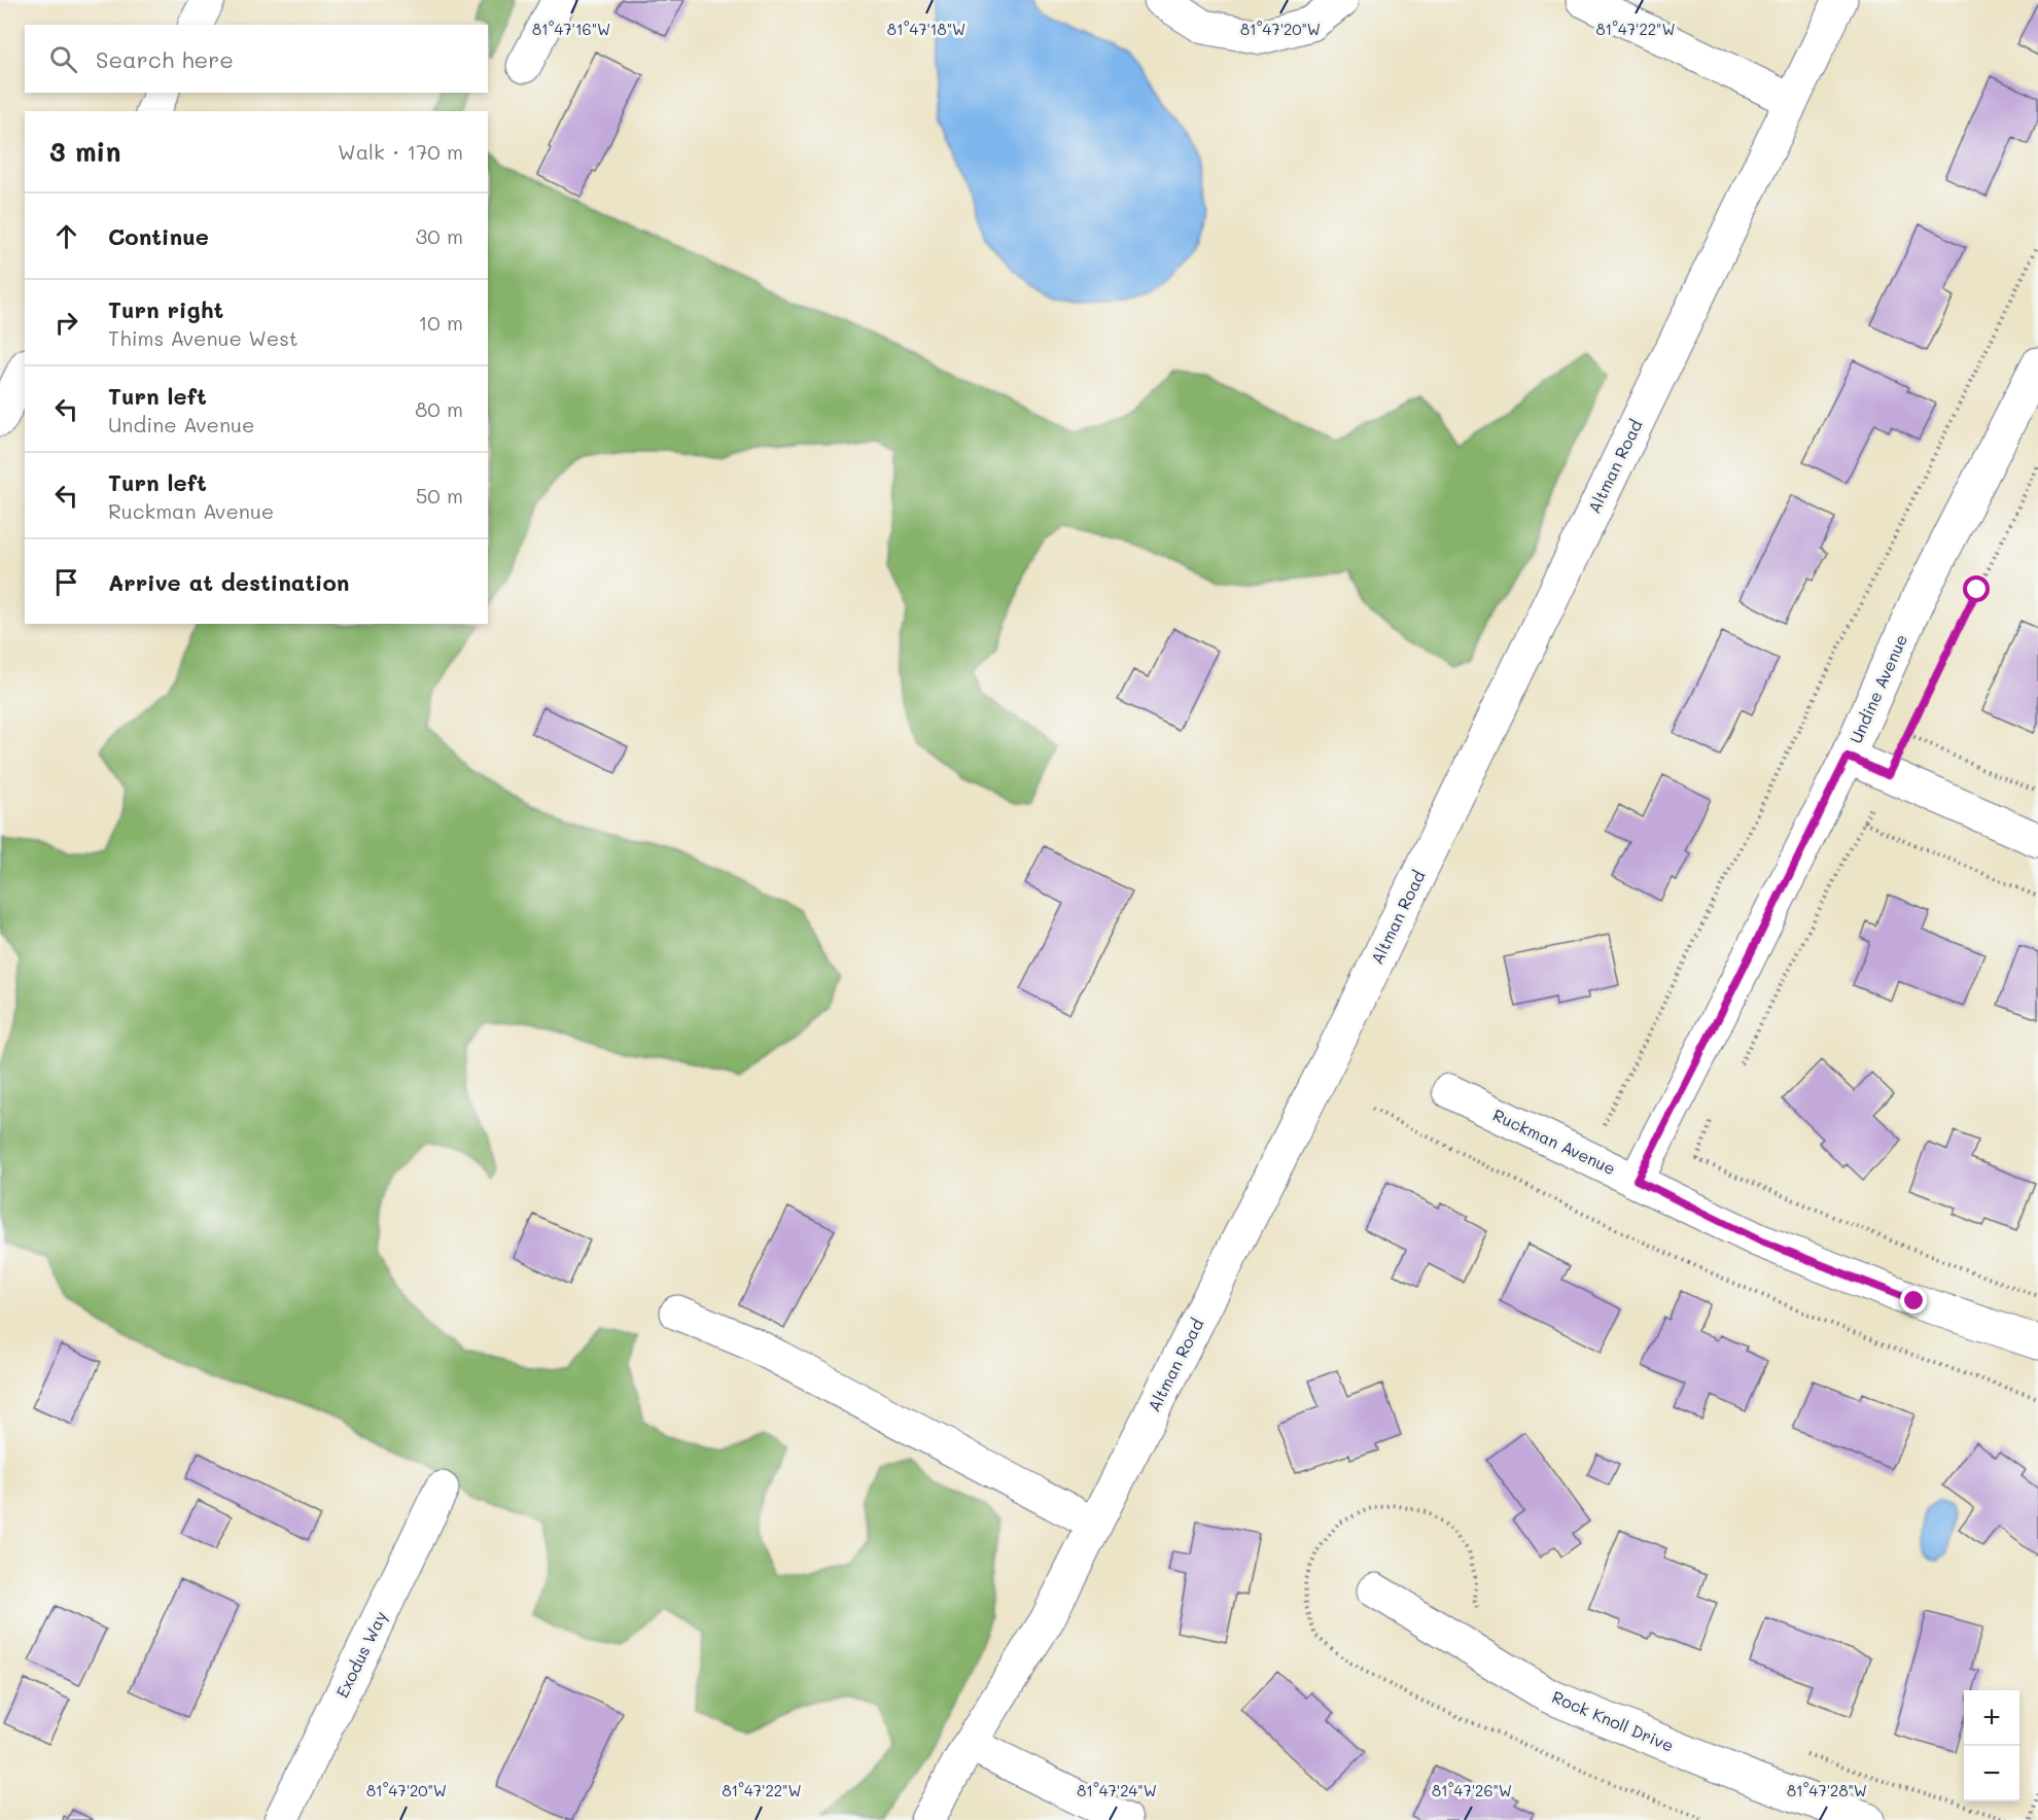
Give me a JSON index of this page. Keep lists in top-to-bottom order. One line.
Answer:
{"streets":{"street":["Altman Road","Undine Avenue","Ruckman Avenue","Exodus Way","Rock Knoll Drive"]},"crossings":[["Undine Avenue","Ruckman Avenue"]],"page":{"search":"Search here","heading":["3 min","Walk · 170 m"],"list":[["Continue","30 m"],["Turn right","Thims Avenue West","10 m"],["Turn left","Undine Avenue","80 m"],["Turn left","Ruckman Avenue","50 m"],"Arrive at destination"],"map_buttons":["+","−"]},"coordinates":["81°47'16\"W","81°47'18\"W","81°47'20\"W","81°47'22\"W","81°47'24\"W","81°47'26\"W","81°47'28\"W"]}
